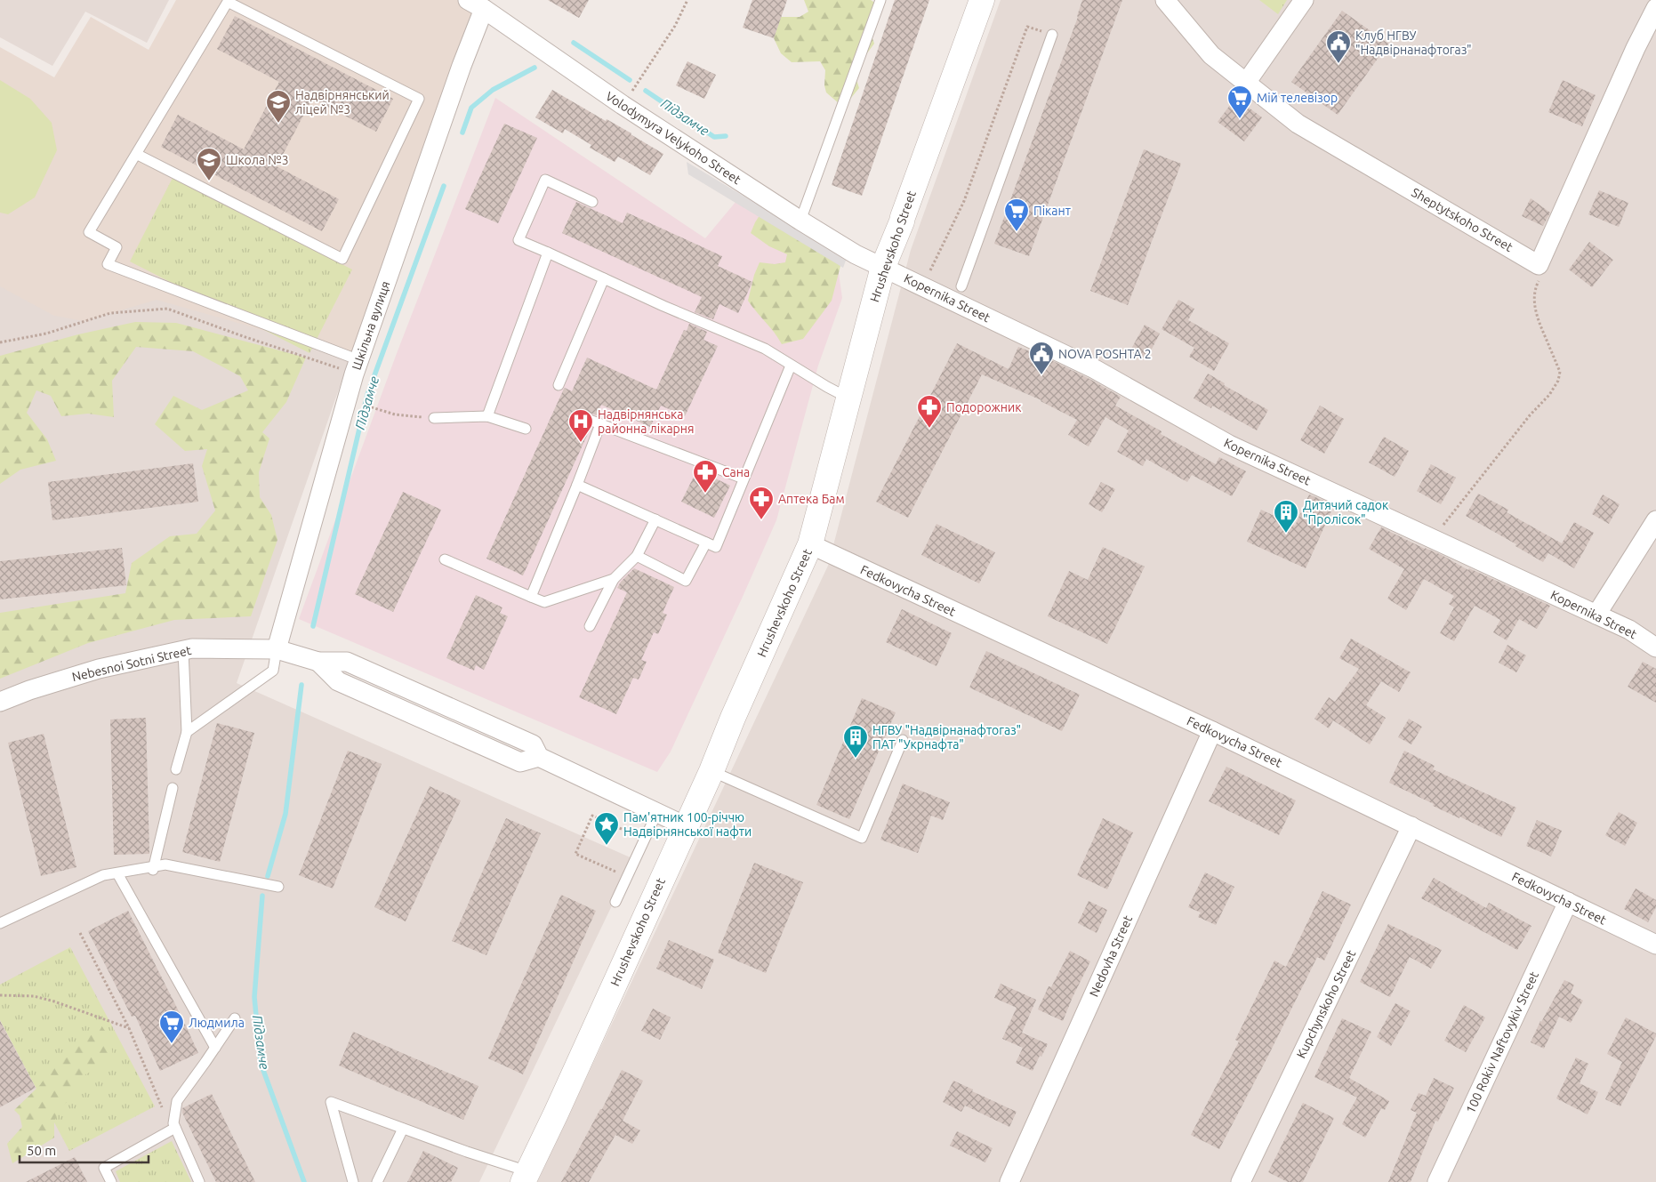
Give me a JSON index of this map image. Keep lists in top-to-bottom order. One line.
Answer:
{"streets":{"street":["Volodymyra Velykoho Street","Sheptytskoho Street","Hrushevskoho Street","Kopernika Street","Шкільна вулиця","Fedkovycha Street","Nebesnoi Sotni Street","Nedovha Street","Kupchynskoho Street","100 Rokiv Naftovykiv Street"]},"crossings":[["Volodymyra Velykoho Street","Hrushevskoho Street"],["Volodymyra Velykoho Street","Kopernika Street"],["Volodymyra Velykoho Street","Шкільна вулиця"],["Hrushevskoho Street","Kopernika Street"],["Hrushevskoho Street","Fedkovycha Street"],["Hrushevskoho Street","Nebesnoi Sotni Street"],["Шкільна вулиця","Nebesnoi Sotni Street"],["Fedkovycha Street","Nedovha Street"],["Fedkovycha Street","Kupchynskoho Street"],["Fedkovycha Street","100 Rokiv Naftovykiv Street"]],"water":["Підзамче"],"places":{"public building":["Клуб НГВУ \"Надвірнанафтогаз\"","NOVA POSHTA 2"],"supermarket":["Мій телевізор","Пікант","Людмила"],"school or university":["Надвірнянський ліцей №3","Школа №3"],"pharmacy":["Подорожник","Сана","Аптека Бам"],"hospital":["Надвірнянська районна лікарня"],"building":["Дитячий садок \"Пролісок\"","НГВУ \"Надвірнанафтогаз\" ПАТ \"Укрнафта\""],"place":["Пам'ятник 100-річчю Надвірнянської нафти"]},"scale_bar":"50 m"}
